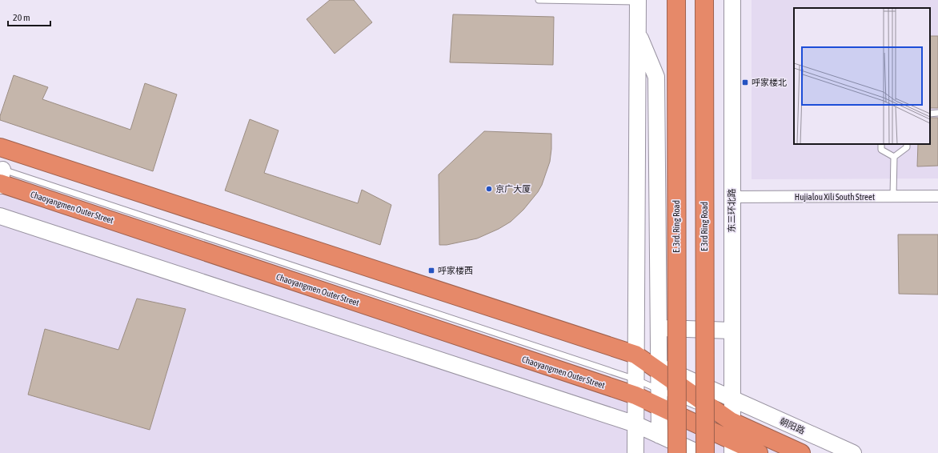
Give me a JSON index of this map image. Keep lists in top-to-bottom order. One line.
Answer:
{"streets":{"highway":["Chaoyangmen Outer Street","E. 3rd. Ring Road","E 3rd Ring Road"],"street":["Hujialou Xili South Street","东三环北路","朝阳路"]},"crossings":[["Hujialou Xili South Street","东三环北路"],["Chaoyangmen Outer Street","东三环北路"],["东三环北路","朝阳路"]],"places":{"transit":["呼家楼北","呼家楼西"],"other":["京广大厦"]},"scale_bar":"20 m"}
